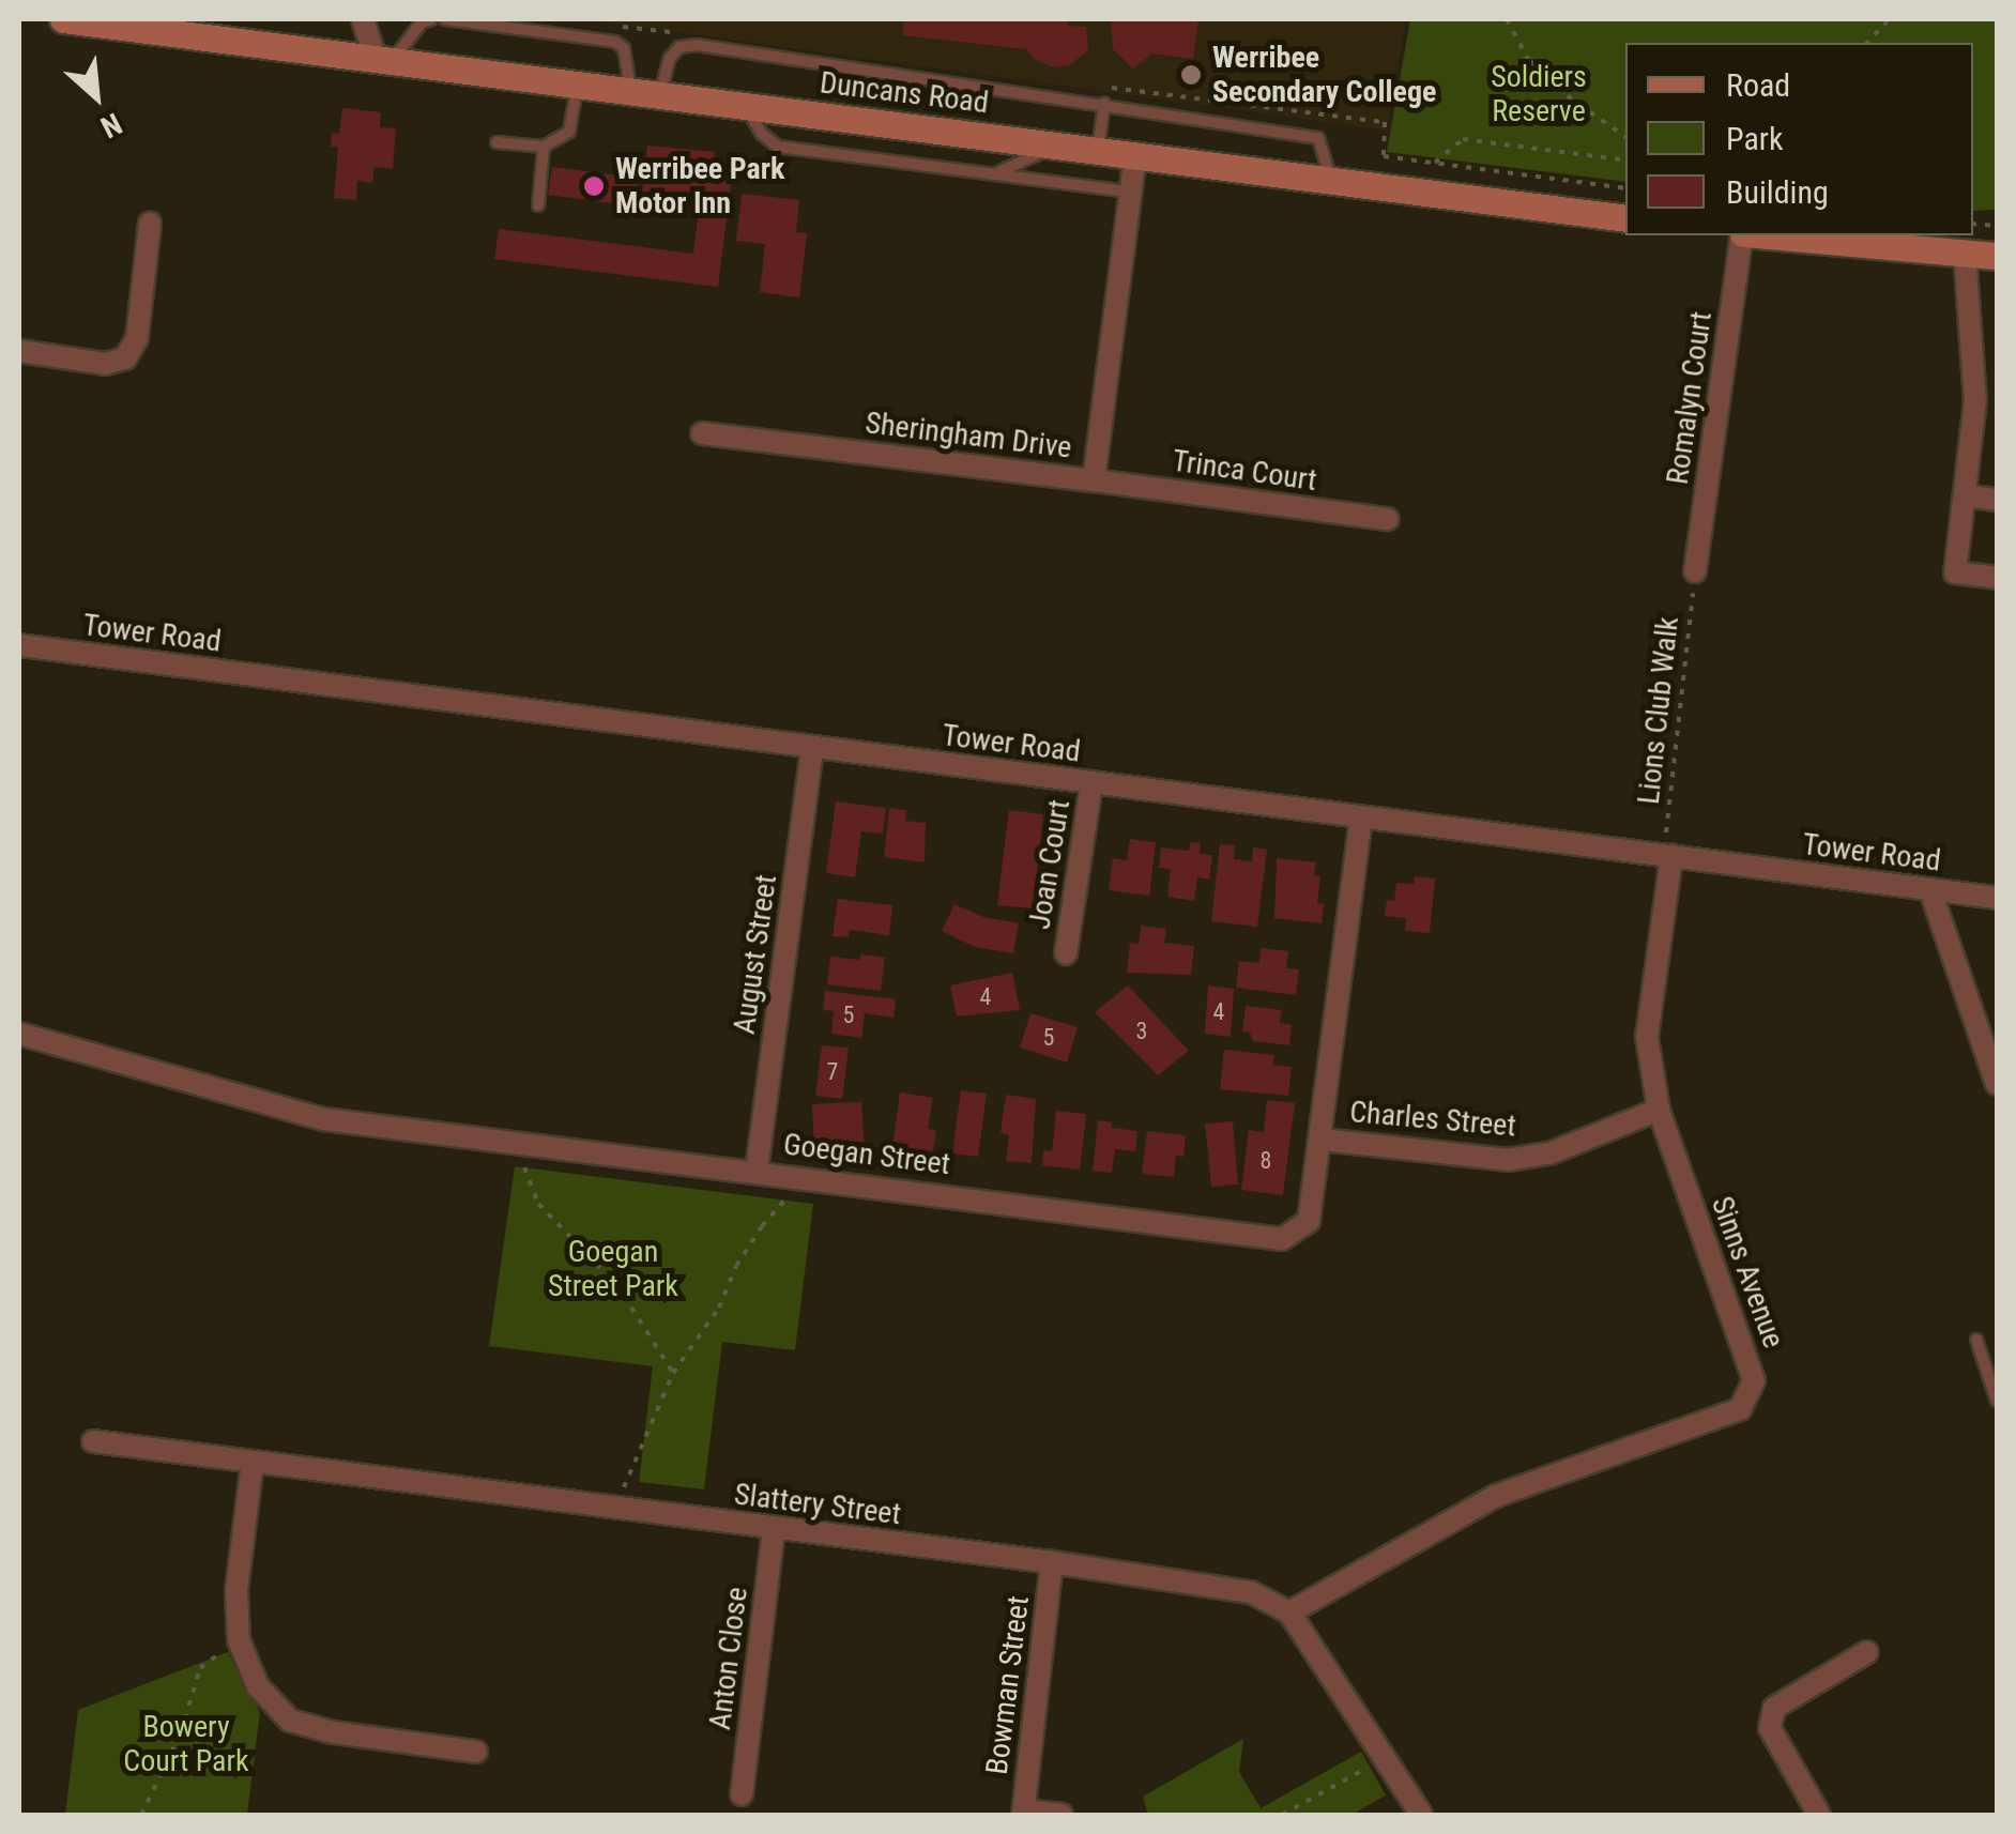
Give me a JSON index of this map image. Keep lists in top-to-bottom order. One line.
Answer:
{"streets":{"main road":["Duncans Road"],"street":["Romalyn Court","Sheringham Drive","Trinca Court","Tower Road","Joan Court","August Street","Charles Street","Goegan Street","Sinns Avenue","Slattery Street","Anton Close","Bowman Street"],"path":["Lions Club Walk"]},"crossings":[["Duncans Road","Sheringham Drive"],["Romalyn Court","Lions Club Walk"],["Sheringham Drive","Trinca Court"],["Tower Road","Lions Club Walk"],["Tower Road","Joan Court"],["Tower Road","August Street"],["Tower Road","Goegan Street"],["Tower Road","Sinns Avenue"],["Lions Club Walk","Sinns Avenue"],["August Street","Goegan Street"],["Charles Street","Goegan Street"],["Charles Street","Sinns Avenue"],["Sinns Avenue","Slattery Street"],["Slattery Street","Anton Close"],["Slattery Street","Bowman Street"]],"parks":["Soldiers Reserve","Goegan Street Park","Bowery Court Park"],"places":["Werribee Secondary College","Werribee Park Motor Inn"],"house_numbers":["4","4","5","3","5","7","8"],"legend":["Road","Park","Building"],"north":"bottom right"}
